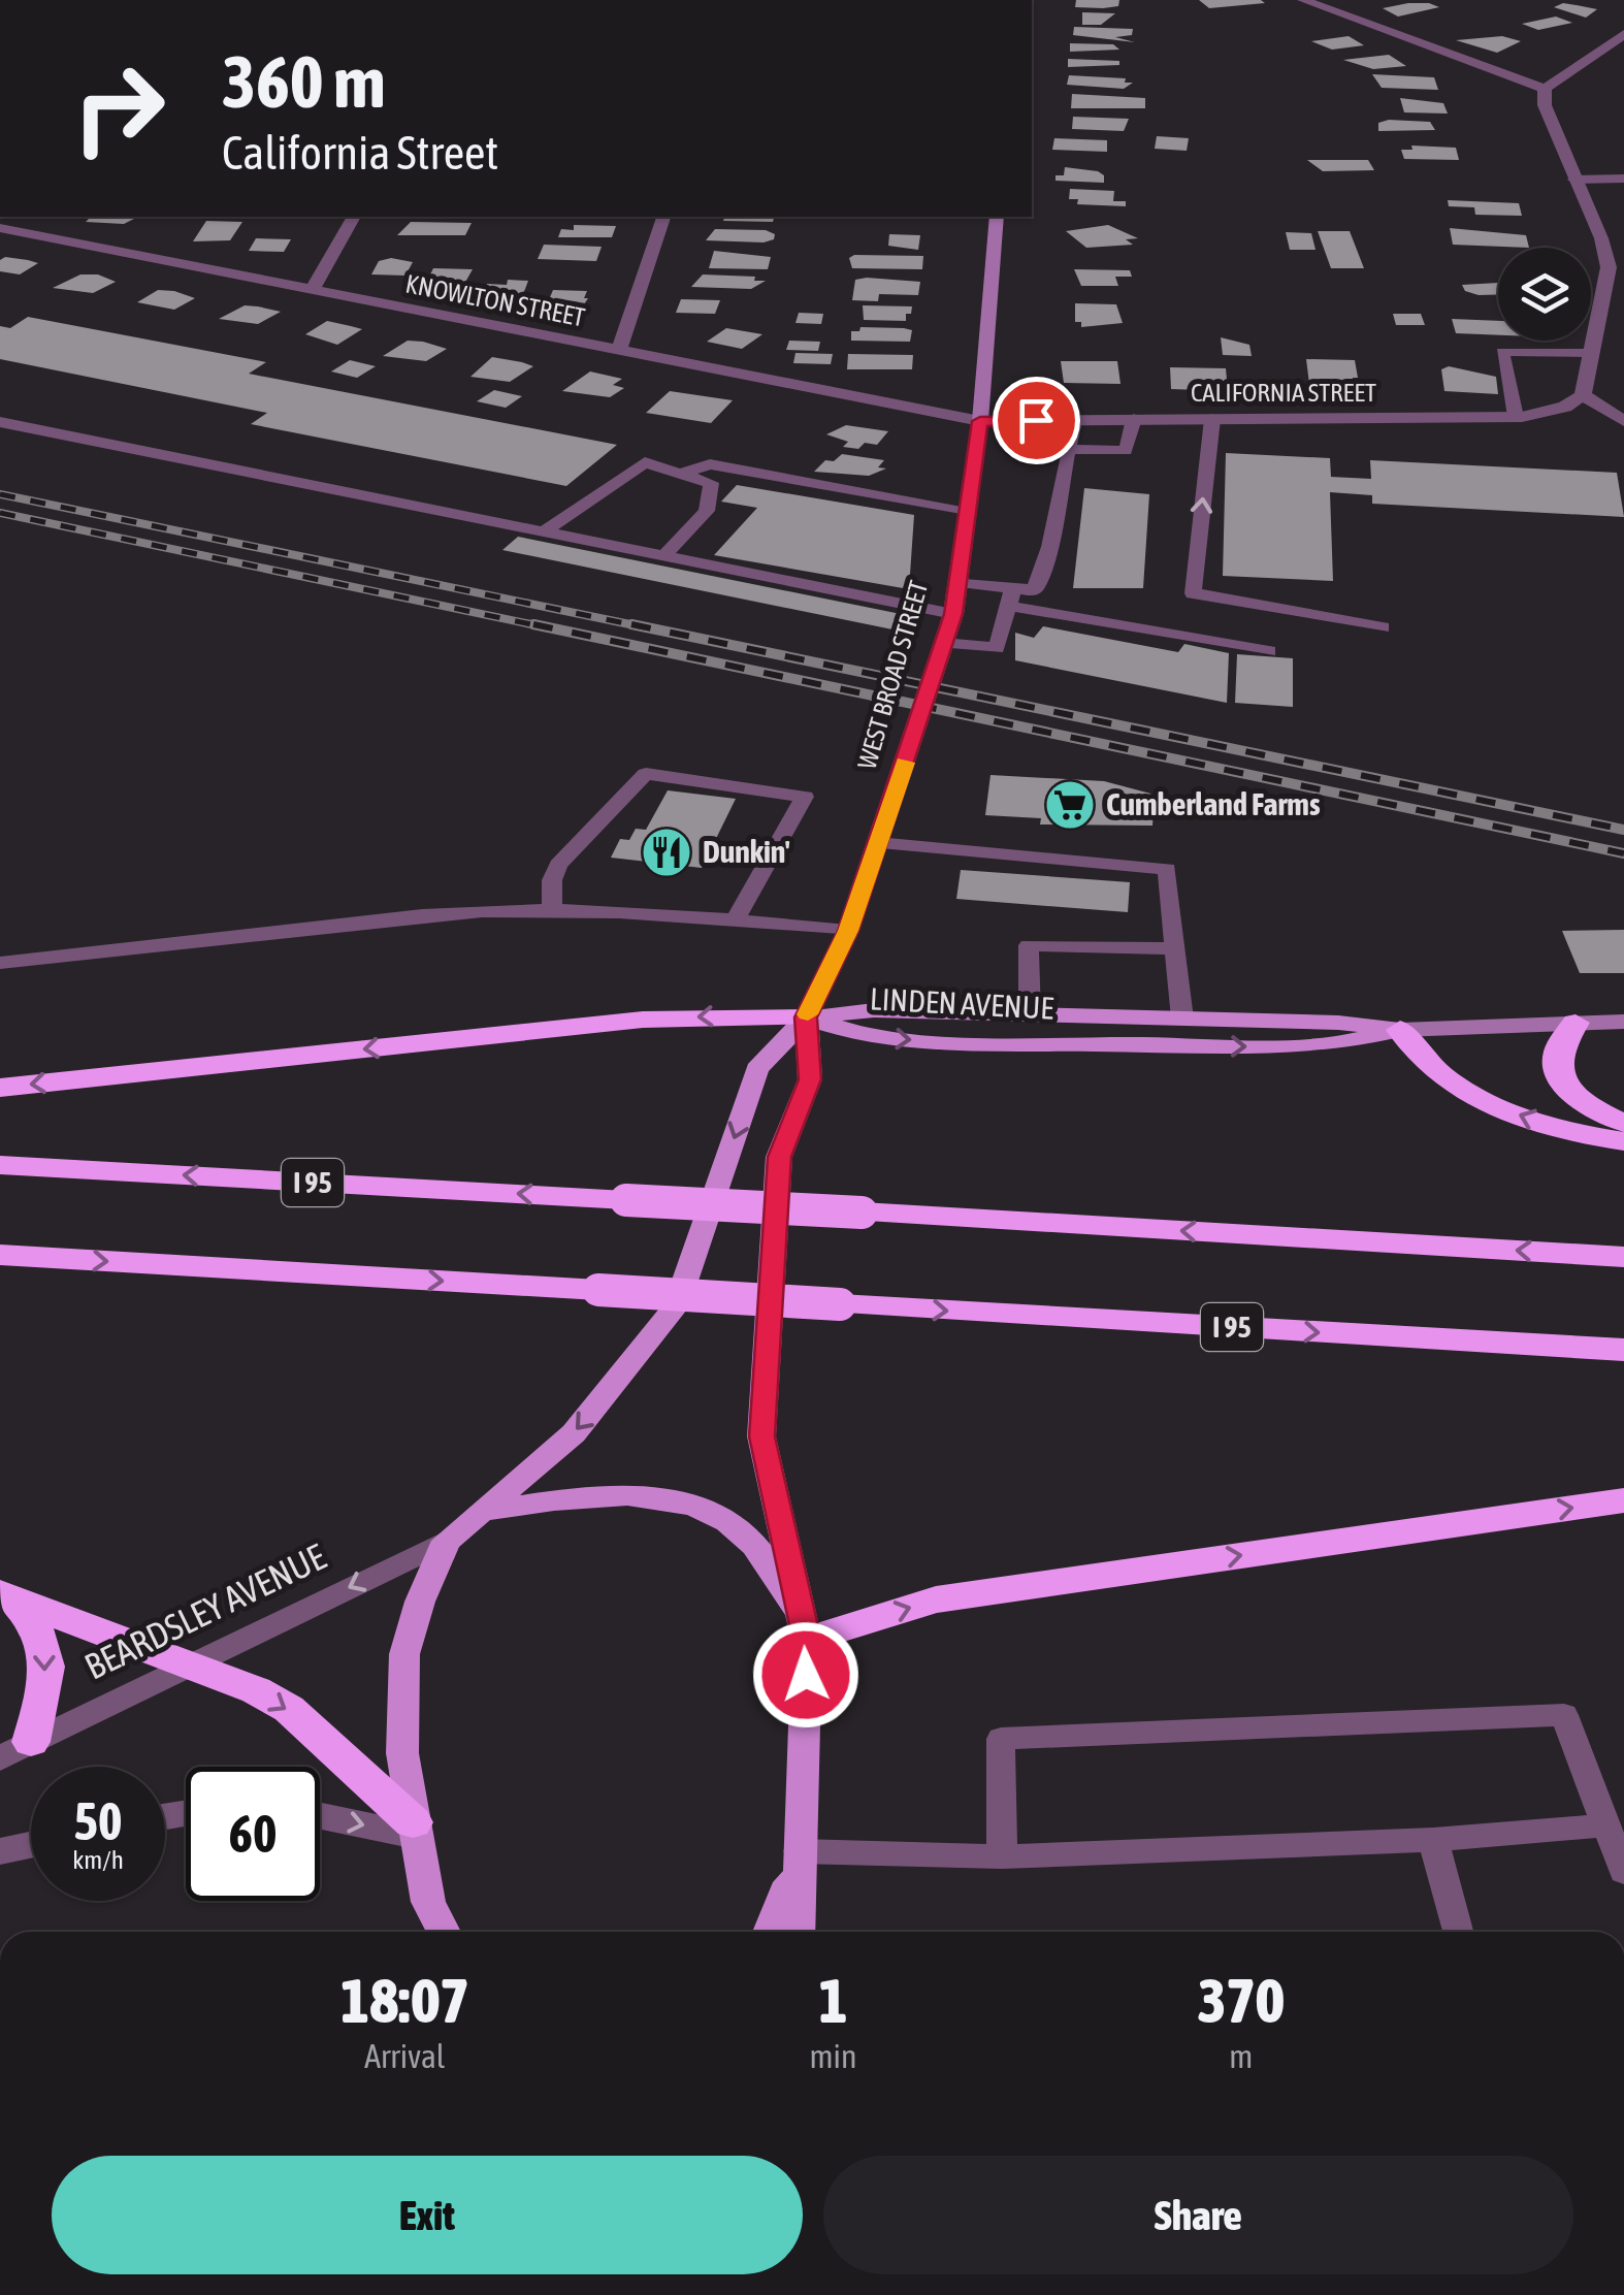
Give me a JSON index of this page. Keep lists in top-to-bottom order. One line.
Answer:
{"streets":{"highway":["I 95"],"main road":["WEST BROAD STREET","LINDEN AVENUE"],"street":["KNOWLTON STREET","CALIFORNIA STREET","BEARDSLEY AVENUE"]},"crossings":[["KNOWLTON STREET","CALIFORNIA STREET"],["KNOWLTON STREET","WEST BROAD STREET"],["CALIFORNIA STREET","WEST BROAD STREET"],["WEST BROAD STREET","LINDEN AVENUE"],["WEST BROAD STREET","BEARDSLEY AVENUE"]],"one_way":["BEARDSLEY AVENUE"],"places":{"supermarket":["Cumberland Farms"],"restaurant":["Dunkin'"]},"page":{"turn":["360 m","California Street"],"speed":"50 km/h","limit":"60","eta":["18:07","Arrival","1","min","370","m"],"buttons":["Exit","Share"]}}
